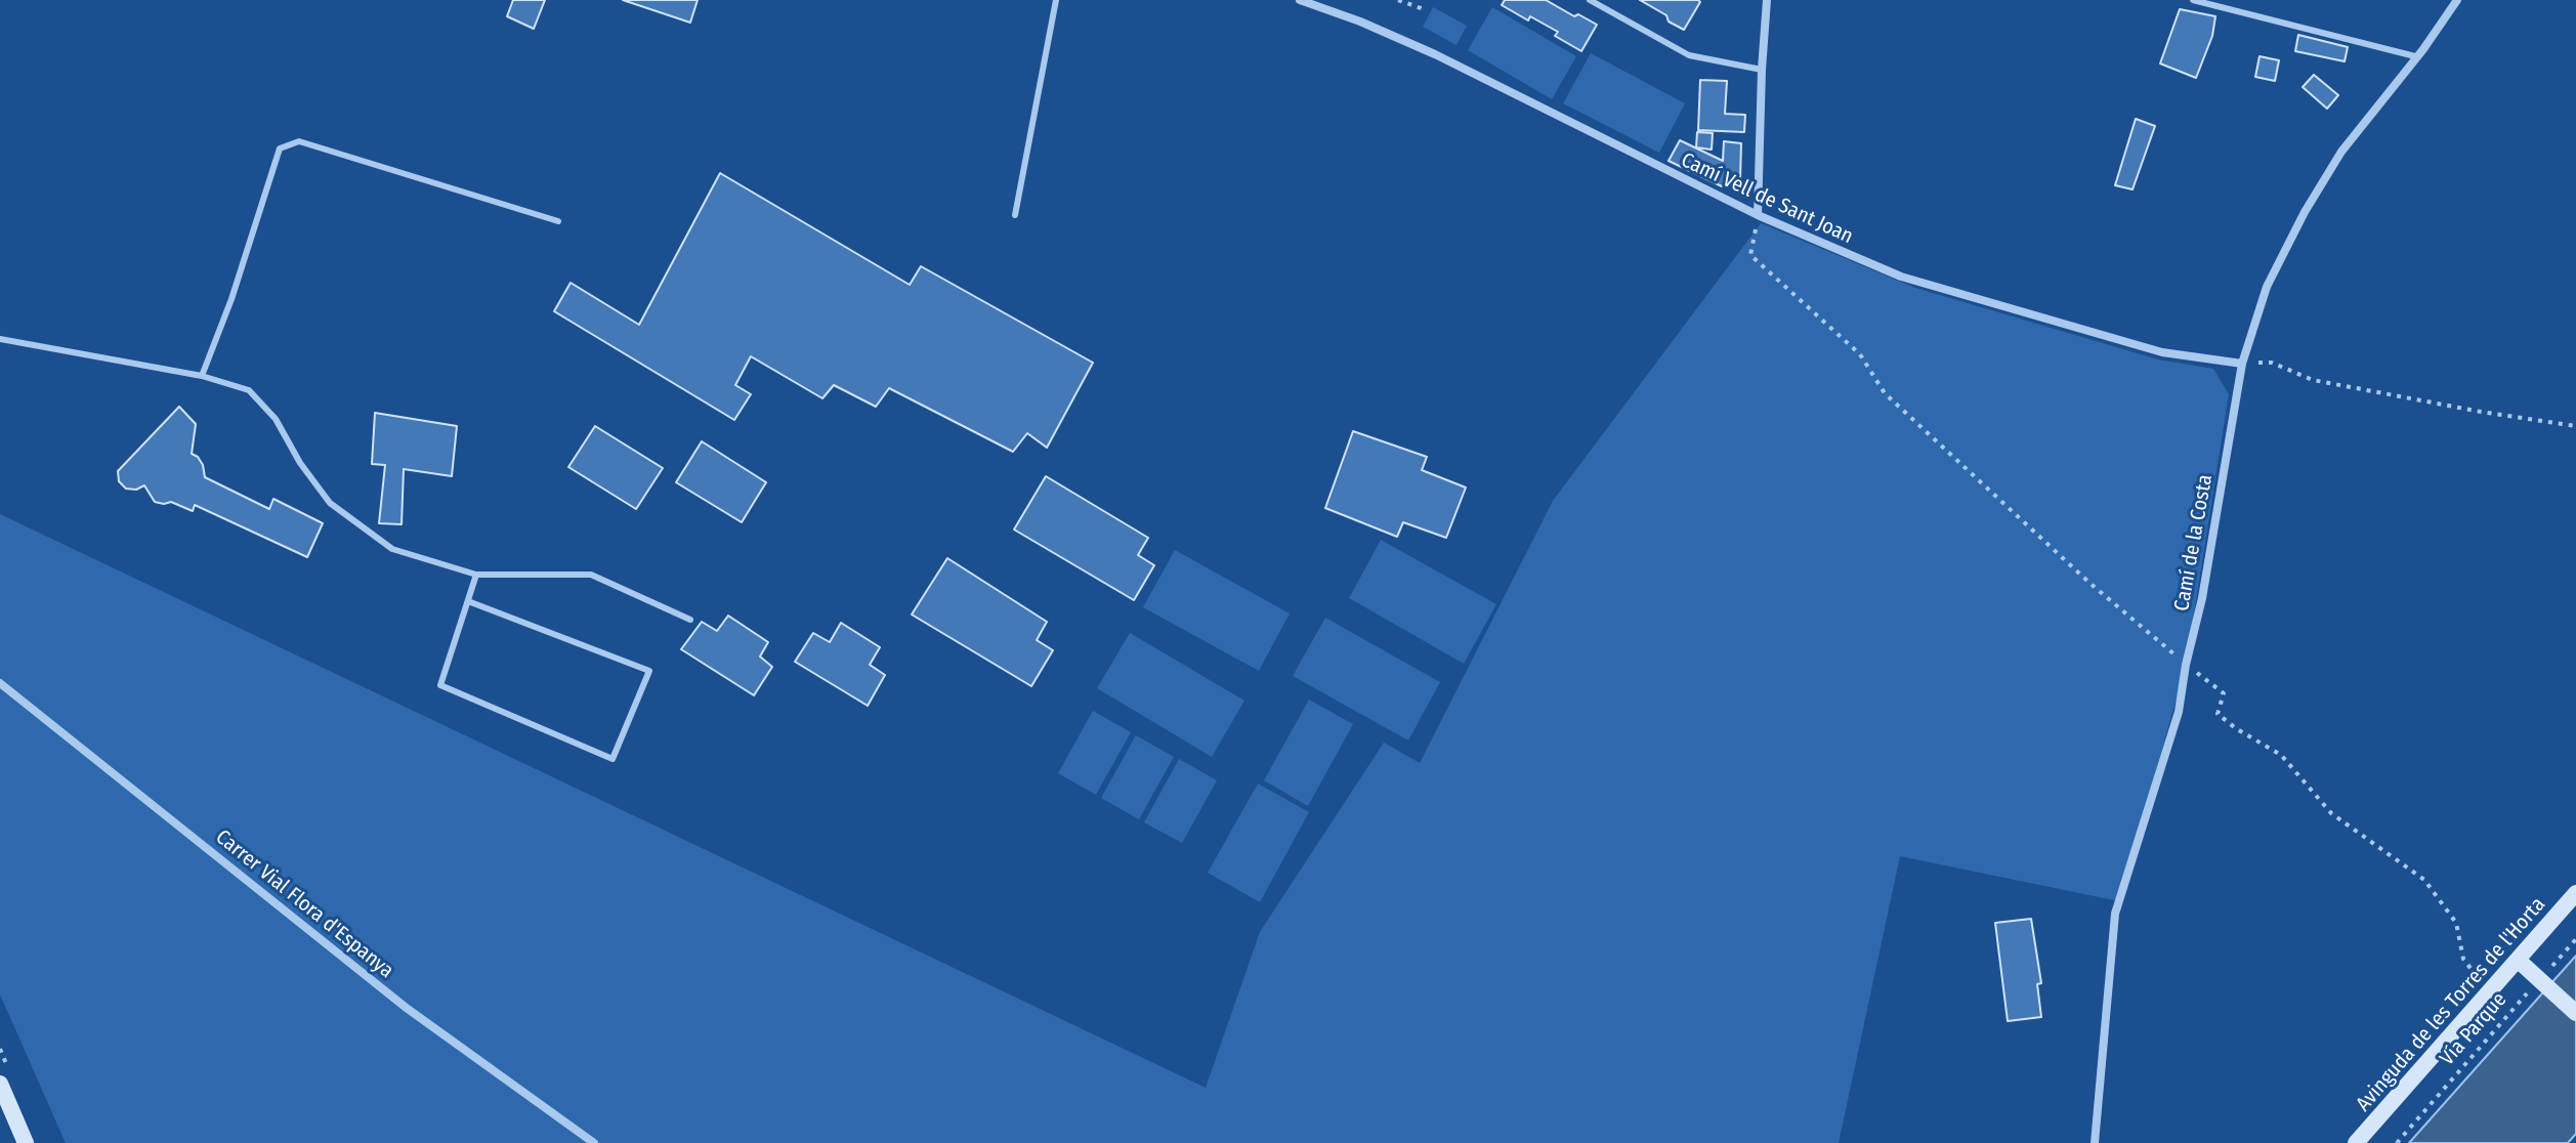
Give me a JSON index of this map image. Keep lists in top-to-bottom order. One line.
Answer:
{"streets":{"main road":["Avinguda de les Torres de l'Horta"],"street":["Camí Vell de Sant Joan","Camí de la Costa","Carrer Vial Flora d'Espanya"],"path":["Vía Parque"]},"crossings":[["Camí Vell de Sant Joan","Camí de la Costa"]]}
